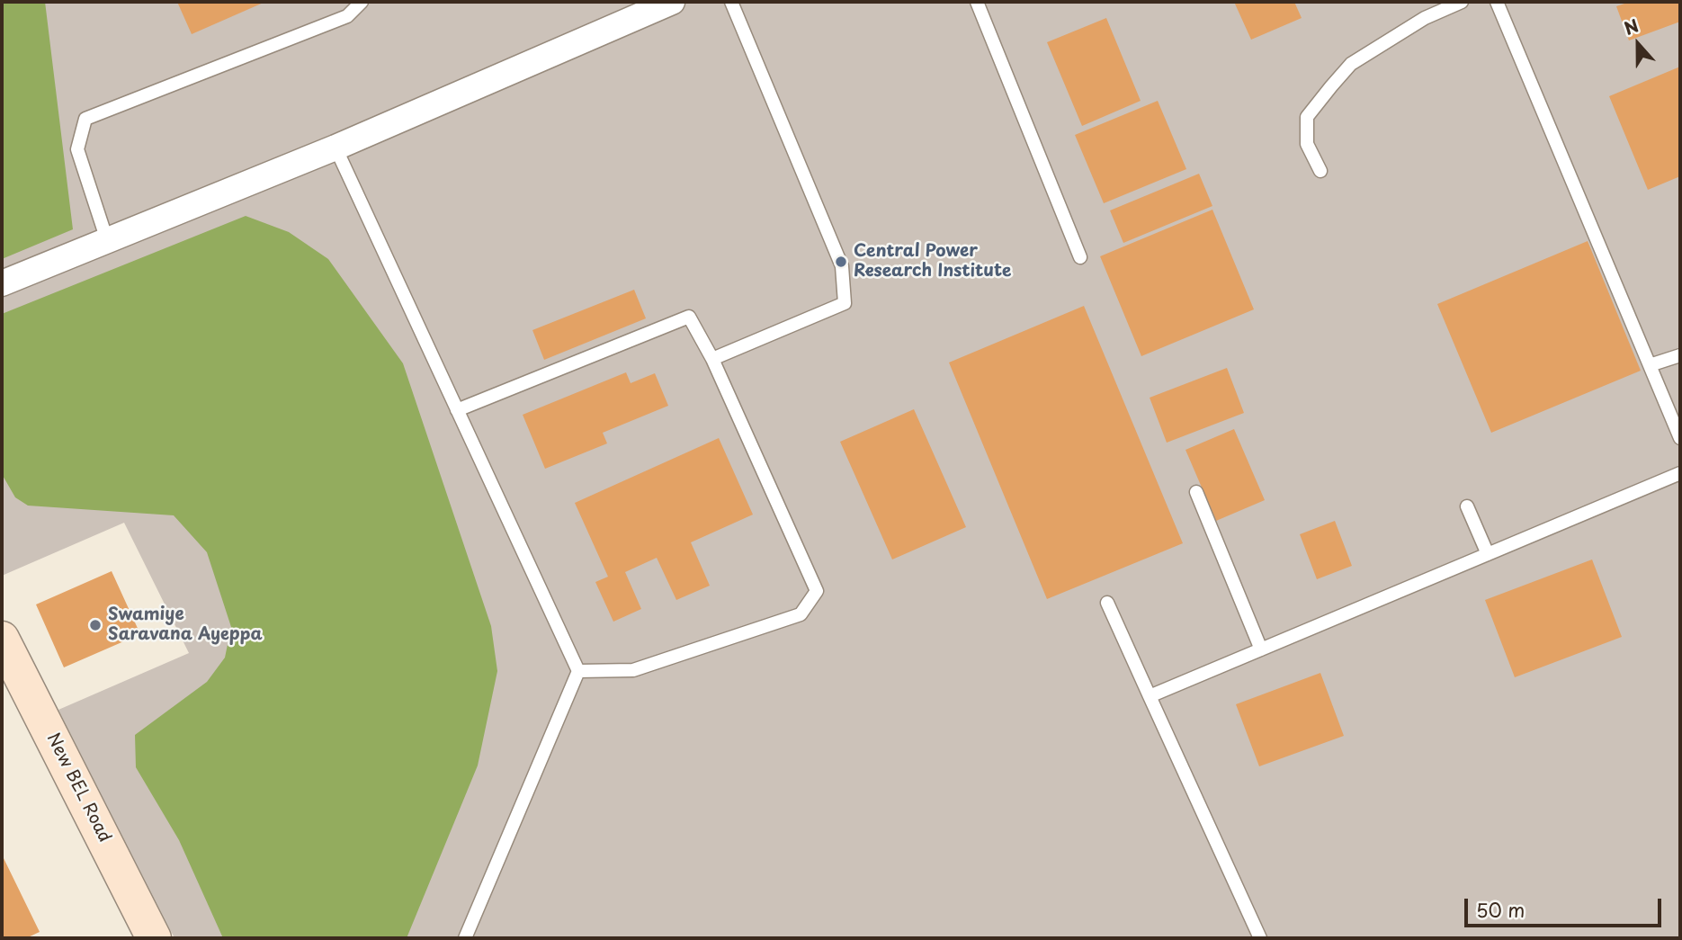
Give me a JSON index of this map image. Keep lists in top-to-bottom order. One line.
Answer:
{"streets":{"main road":["New BEL Road"]},"places":["Central Power Research Institute","Swamiye Saravana Ayeppa"],"scale_bar":"50 m","north":"top"}
